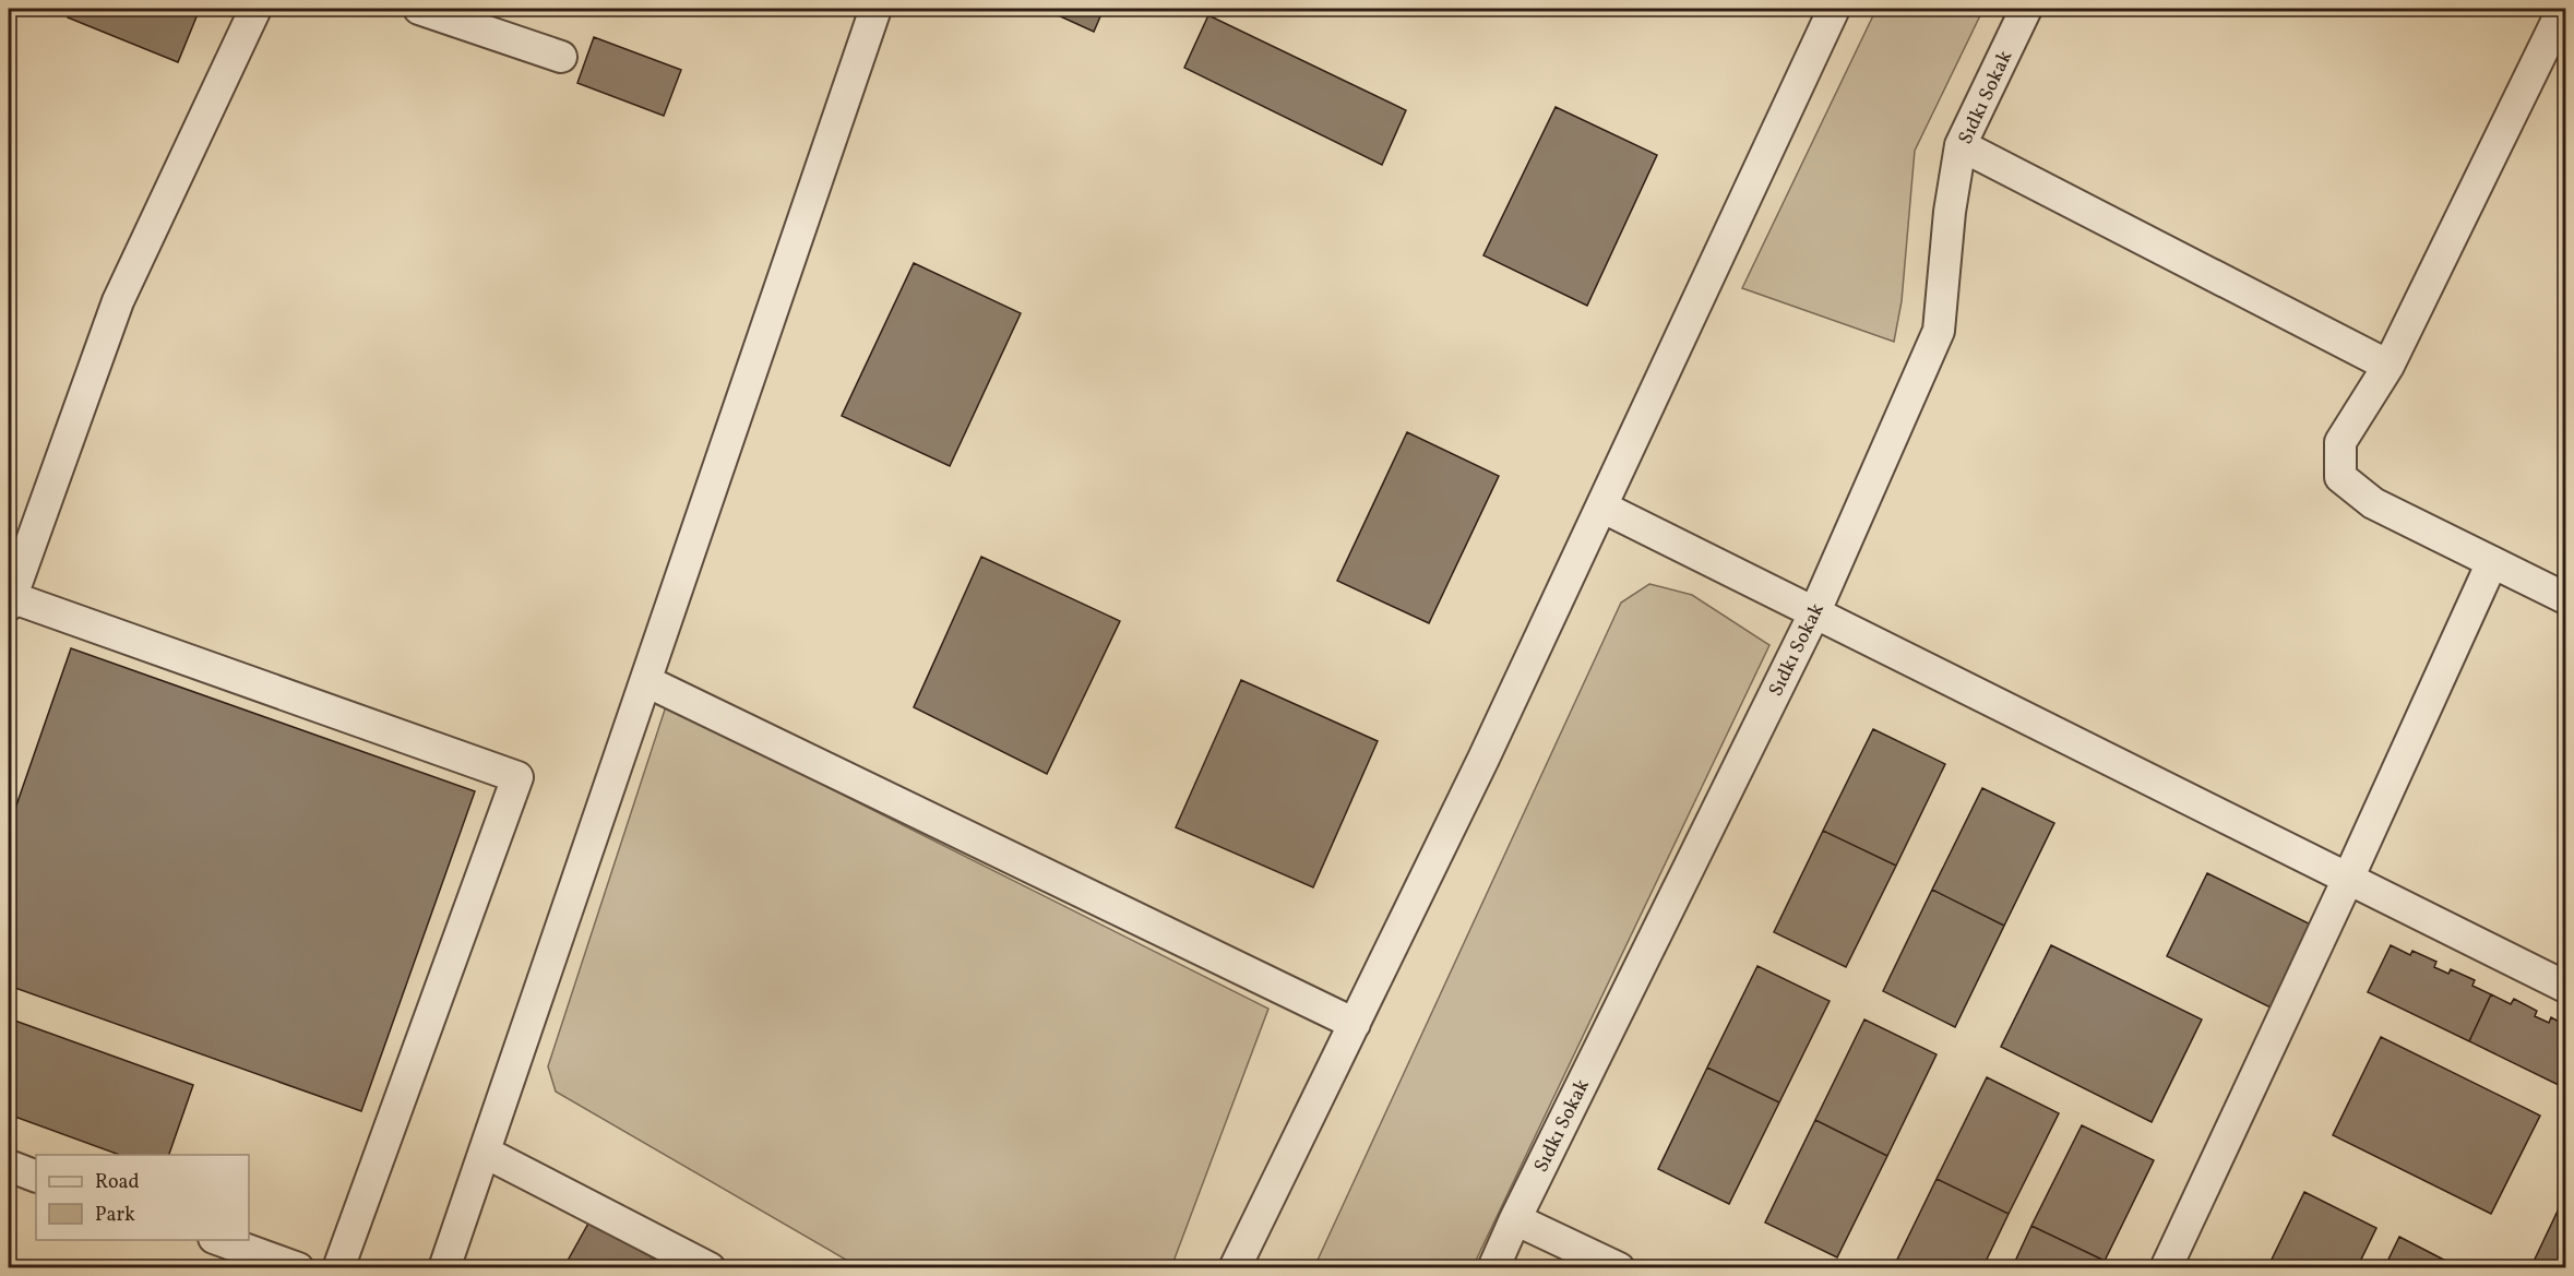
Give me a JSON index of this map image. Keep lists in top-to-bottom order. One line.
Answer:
{"streets":{"street":["Sıdkı Sokak"]},"legend":["Road","Park"]}
